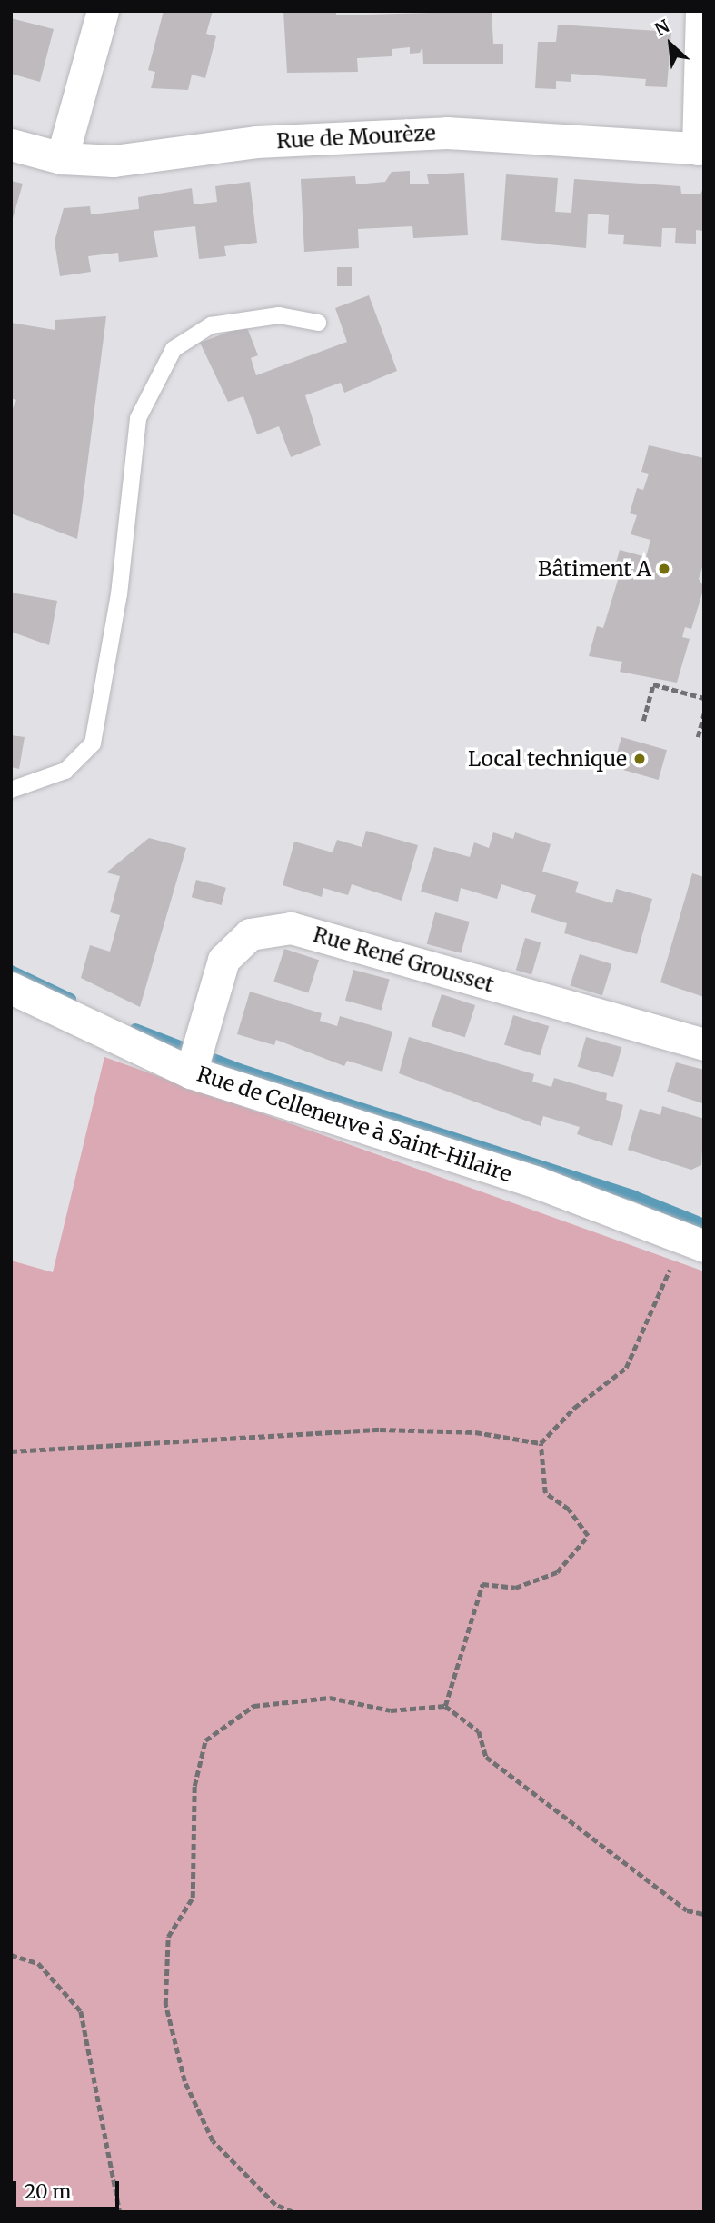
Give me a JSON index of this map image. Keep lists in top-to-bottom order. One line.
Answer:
{"streets":{"street":["Rue de Mourèze","Rue René Grousset","Rue de Celleneuve à Saint-Hilaire"]},"crossings":[["Rue René Grousset","Rue de Celleneuve à Saint-Hilaire"]],"places":["Bâtiment A","Local technique"],"scale_bar":"20 m","north":"top left"}
